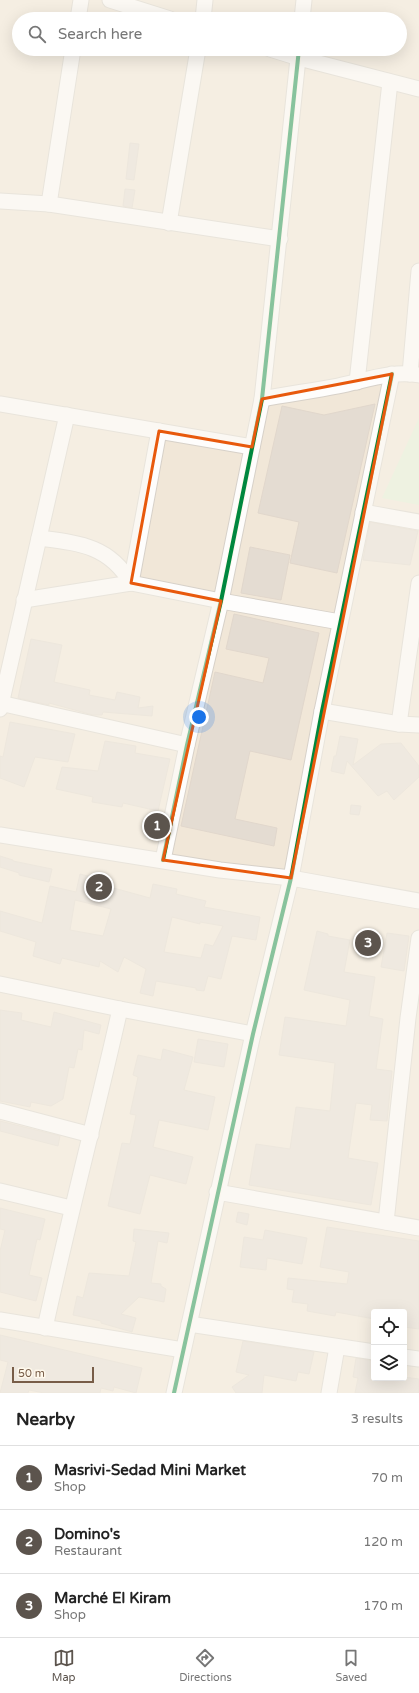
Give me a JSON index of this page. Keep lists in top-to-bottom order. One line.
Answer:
{"scale_bar":"50 m","page":{"search":"Search here","pins":["1","2","3"],"scale":"50 m","heading":["Nearby","3 results"],"list":[{"mark":"1","name":"Masrivi-Sedad Mini Market","note":"Shop","value":"70 m"},{"mark":"2","name":"Domino's","note":"Restaurant","value":"120 m"},{"mark":"3","name":"Marché El Kiram","note":"Shop","value":"170 m"}],"nav":["Map","Directions","Saved"]}}
